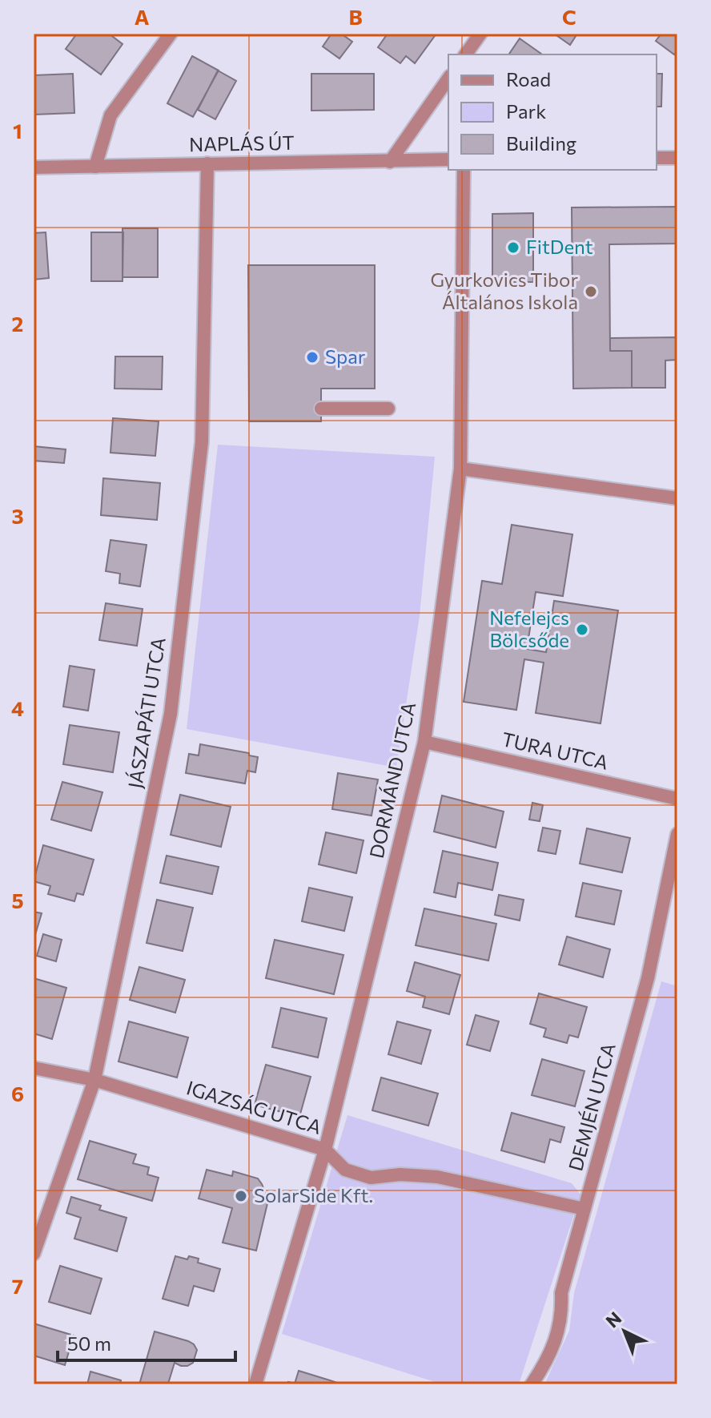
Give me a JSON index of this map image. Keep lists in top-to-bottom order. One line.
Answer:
{"streets":{"street":["NAPLÁS ÚT","JÁSZAPÁTI UTCA","TURA UTCA","DORMÁND UTCA","DEMJÉN UTCA","IGAZSÁG UTCA"]},"crossings":[["NAPLÁS ÚT","JÁSZAPÁTI UTCA"],["JÁSZAPÁTI UTCA","IGAZSÁG UTCA"],["TURA UTCA","DORMÁND UTCA"],["DORMÁND UTCA","IGAZSÁG UTCA"],["DEMJÉN UTCA","IGAZSÁG UTCA"]],"places":["FitDent","Gyurkovics Tibor Általános Iskola","Spar","Nefelejcs Bölcsőde","SolarSide Kft."],"legend":["Road","Park","Building"],"scale_bar":"50 m","north":"top left","grid":{"columns":["A","B","C"],"rows":["1","2","3","4","5","6","7"]}}
